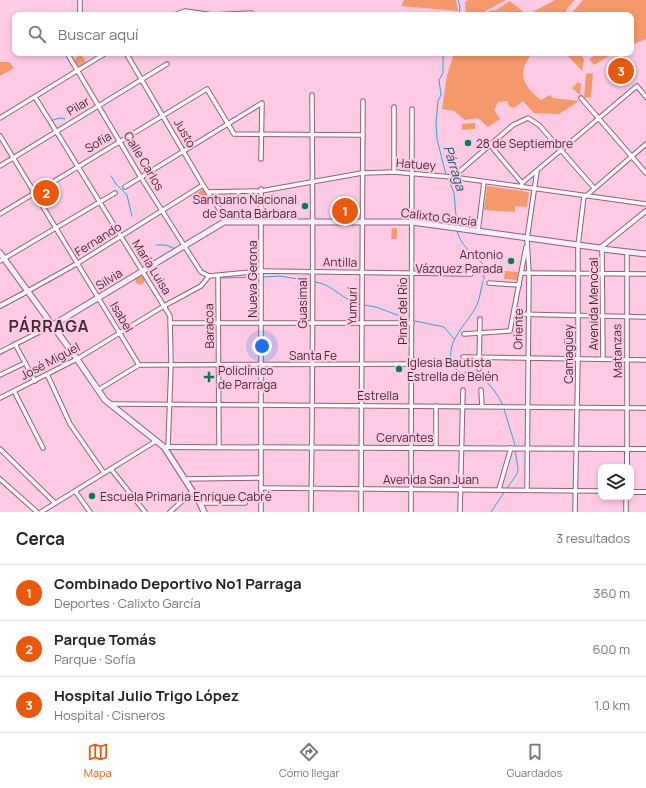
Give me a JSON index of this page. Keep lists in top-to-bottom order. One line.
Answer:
{"streets":{"main road":["Calixto García","Silvia"],"street":["Pilar","Justo","Sofía","Calle Carlos","Hatuey","Fernando","Antilla","María Luisa","Nueva Gerona","Guasimal","Avenida Menocal","Yumurí","Pinar del Río","Isabel","Baracoa","Oriente","Matanzas","Camagüey","Santa Fe","José Miguel","Estrella","Cervantes","Avenida San Juan"]},"crossings":[["Pilar","Justo"],["Pilar","Calle Carlos"],["Pilar","María Luisa"],["Pilar","Isabel"],["Justo","Sofía"],["Justo","Hatuey"],["Justo","Calixto García"],["Justo","Fernando"],["Justo","Silvia"],["Sofía","Calle Carlos"],["Sofía","María Luisa"],["Sofía","Isabel"],["Calle Carlos","Fernando"],["Calle Carlos","Antilla"],["Calle Carlos","Silvia"],["Calle Carlos","José Miguel"],["Hatuey","Nueva Gerona"],["Hatuey","Guasimal"],["Hatuey","Yumurí"],["Hatuey","Pinar del Río"],["Hatuey","Oriente"],["Hatuey","Camagüey"],["Calixto García","Silvia"],["Calixto García","Nueva Gerona"],["Calixto García","Guasimal"],["Calixto García","Avenida Menocal"],["Calixto García","Yumurí"],["Calixto García","Pinar del Río"],["Calixto García","Oriente"],["Calixto García","Matanzas"],["Calixto García","Camagüey"],["Fernando","María Luisa"],["Fernando","Isabel"],["Antilla","Nueva Gerona"],["Antilla","Guasimal"],["Antilla","Yumurí"],["Antilla","Pinar del Río"],["Antilla","Baracoa"],["Antilla","José Miguel"],["María Luisa","Silvia"],["María Luisa","Santa Fe"],["María Luisa","José Miguel"],["María Luisa","Estrella"],["María Luisa","Cervantes"],["Silvia","Isabel"],["Nueva Gerona","Santa Fe"],["Nueva Gerona","Estrella"],["Nueva Gerona","Cervantes"],["Nueva Gerona","Avenida San Juan"],["Guasimal","Santa Fe"],["Guasimal","Estrella"],["Guasimal","Cervantes"],["Guasimal","Avenida San Juan"],["Yumurí","Santa Fe"],["Yumurí","Estrella"],["Yumurí","Cervantes"],["Yumurí","Avenida San Juan"],["Pinar del Río","Santa Fe"],["Pinar del Río","Estrella"],["Pinar del Río","Cervantes"],["Pinar del Río","Avenida San Juan"],["Isabel","Santa Fe"],["Isabel","José Miguel"],["Baracoa","Santa Fe"],["Baracoa","Estrella"],["Baracoa","Cervantes"],["Oriente","Estrella"],["Oriente","Cervantes"],["Oriente","Avenida San Juan"],["Matanzas","Estrella"],["Matanzas","Cervantes"],["Camagüey","Estrella"],["Camagüey","Cervantes"],["Camagüey","Avenida San Juan"]],"districts":["PÁRRAGA"],"water":["Párraga"],"places":{"other":["28 de Septiembre","Santuario Nacional de Santa Bárbara","Antonio Vázquez Parada","Iglesia Bautista Estrella de Belén","Escuela Primaria Enrique Cabré"],"health":["Policlínico de Parraga"]},"page":{"search":"Buscar aquí","pins":["3","2","1"],"heading":["Cerca","3 resultados"],"list":[{"mark":"1","name":"Combinado Deportivo No1 Parraga","note":"Deportes · Calixto García","value":"360 m"},{"mark":"2","name":"Parque Tomás","note":"Parque · Sofía","value":"600 m"},{"mark":"3","name":"Hospital Julio Trigo López","note":"Hospital · Cisneros","value":"1.0 km"}],"nav":["Mapa","Cómo llegar","Guardados"]}}
